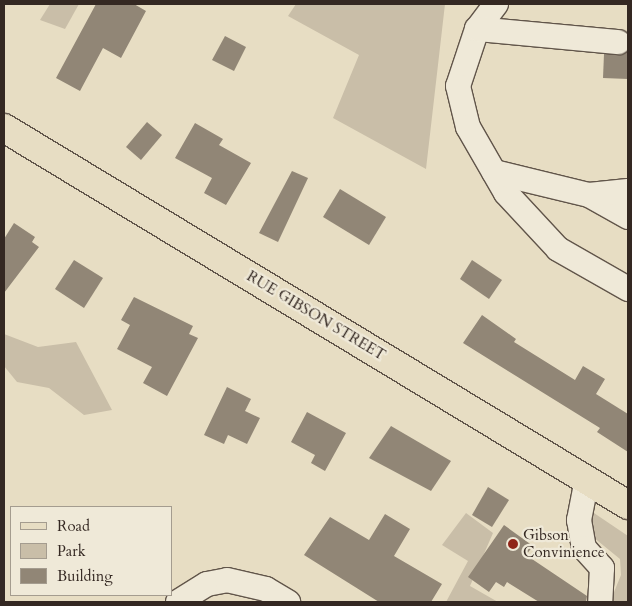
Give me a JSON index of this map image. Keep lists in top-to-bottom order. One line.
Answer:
{"streets":{"main road":["RUE GIBSON STREET"]},"places":["Gibson Convinience"],"legend":["Road","Park","Building"]}
